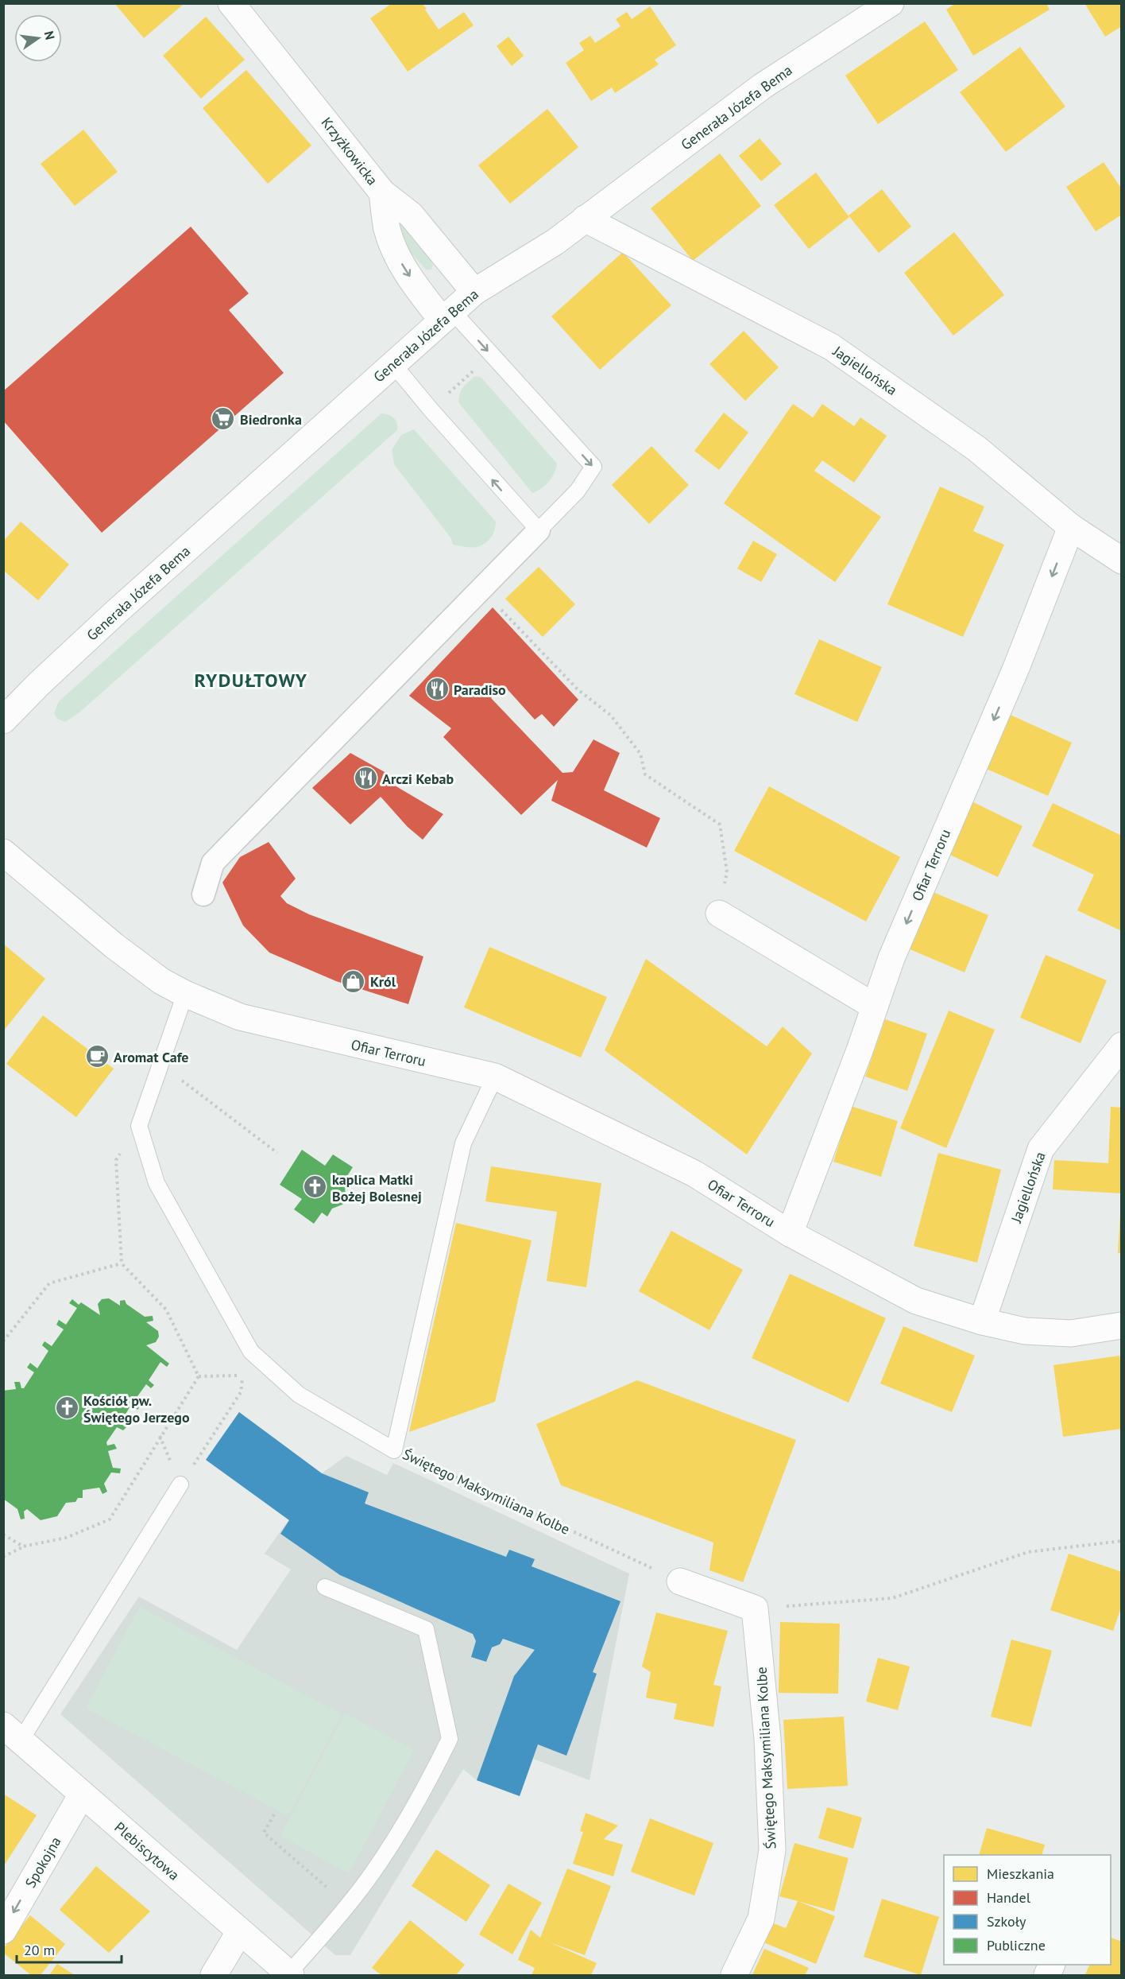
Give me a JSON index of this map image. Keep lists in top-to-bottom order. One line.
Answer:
{"streets":{"street":["Generała Józefa Bema","Krzyżkowicka","Jagiellońska","Ofiar Terroru","Świętego Maksymiliana Kolbe","Plebiscytowa","Spokojna"]},"crossings":[["Generała Józefa Bema","Krzyżkowicka"],["Generała Józefa Bema","Jagiellońska"],["Jagiellońska","Ofiar Terroru"],["Plebiscytowa","Spokojna"]],"districts":["RYDUŁTOWY"],"places":{"supermarket":["Biedronka"],"restaurant":["Paradiso","Arczi Kebab"],"shop":["Król"],"cafe":["Aromat Cafe"],"church":["kaplica Matki Bożej Bolesnej","Kościół pw. Świętego Jerzego"]},"legend":["Mieszkania","Handel","Szkoły","Publiczne"],"scale_bar":"20 m","north":"right"}
